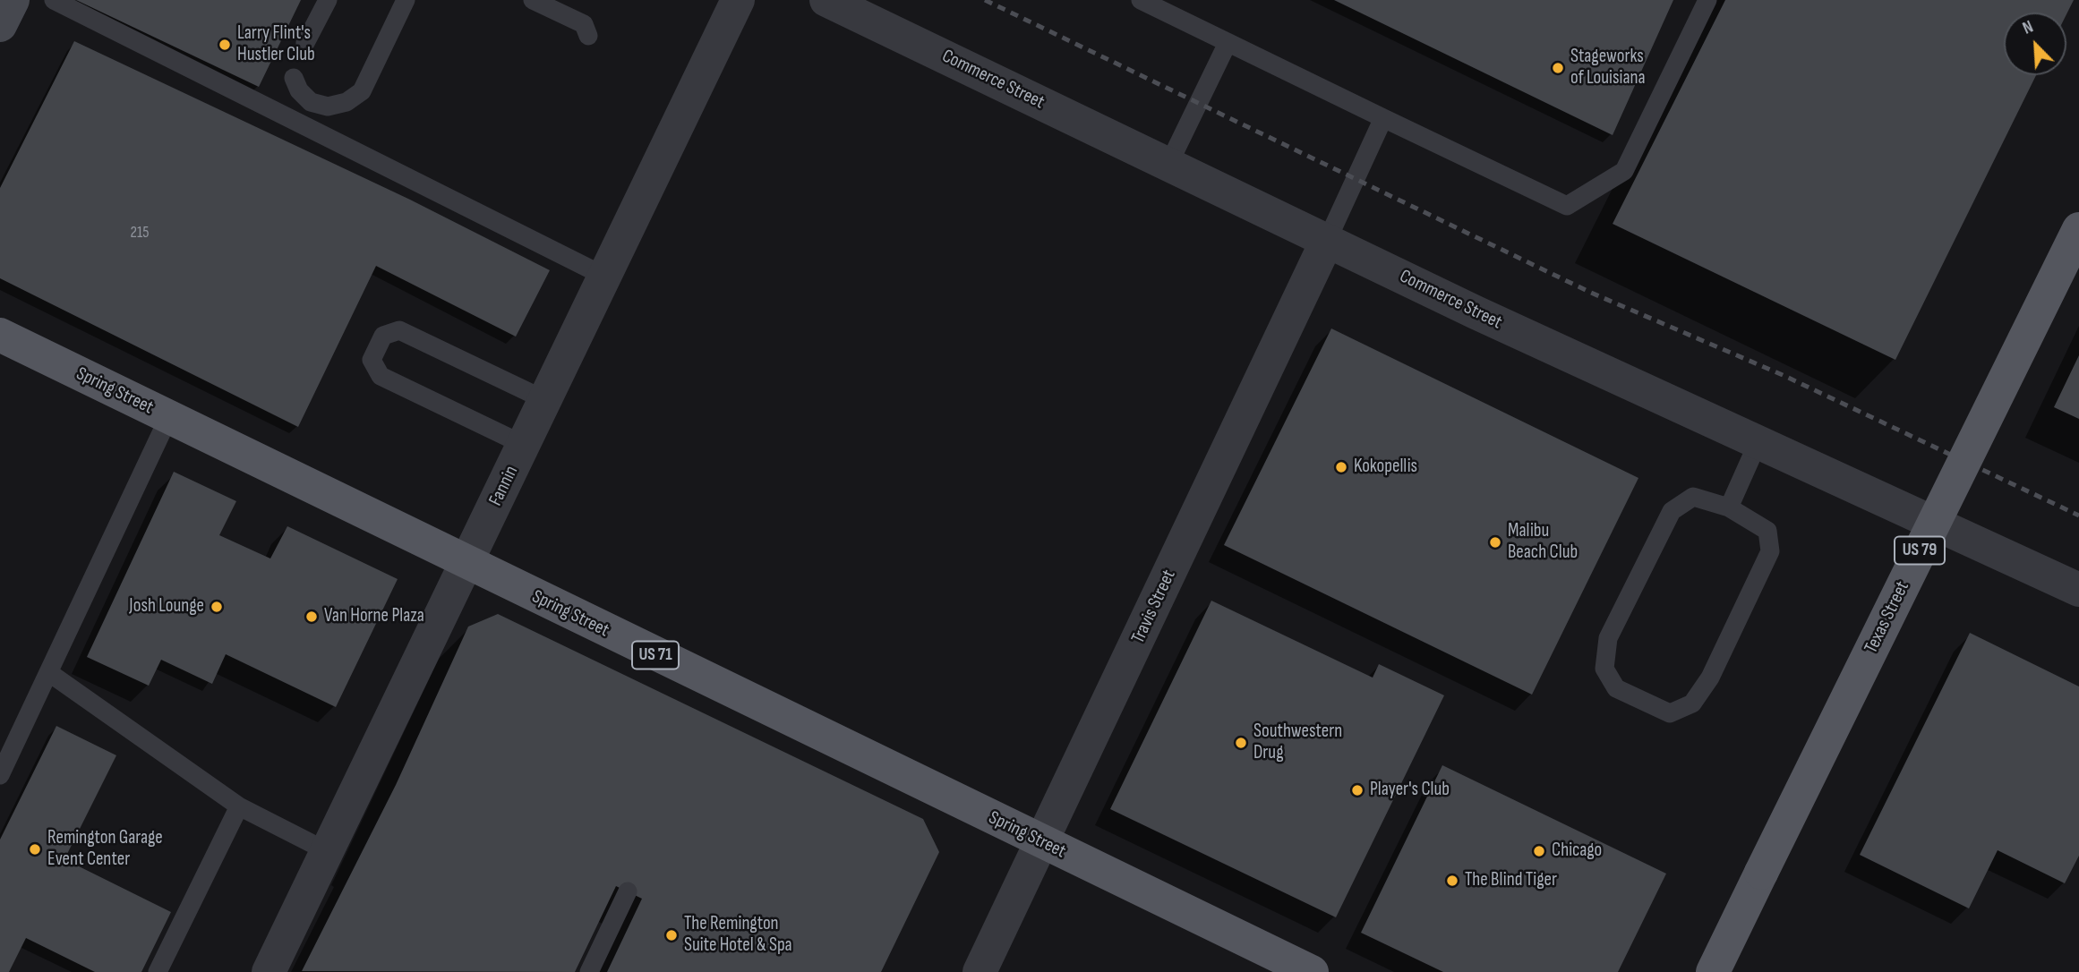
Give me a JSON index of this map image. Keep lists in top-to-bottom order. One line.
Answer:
{"streets":{"main road":["Spring Street","US 79","Texas Street","US 71"],"street":["Commerce Street","Fannin","Travis Street"]},"crossings":[["Commerce Street","Travis Street"],["Spring Street","Fannin"],["Spring Street","Travis Street"]],"places":["Larry Flint's Hustler Club","Stageworks of Louisiana","Kokopellis","Malibu Beach Club","Josh Lounge","Van Horne Plaza","Southwestern Drug","Player's Club","Remington Garage Event Center","Chicago","The Blind Tiger","The Remington Suite Hotel & Spa"],"house_numbers":["215"],"north":"top left"}
